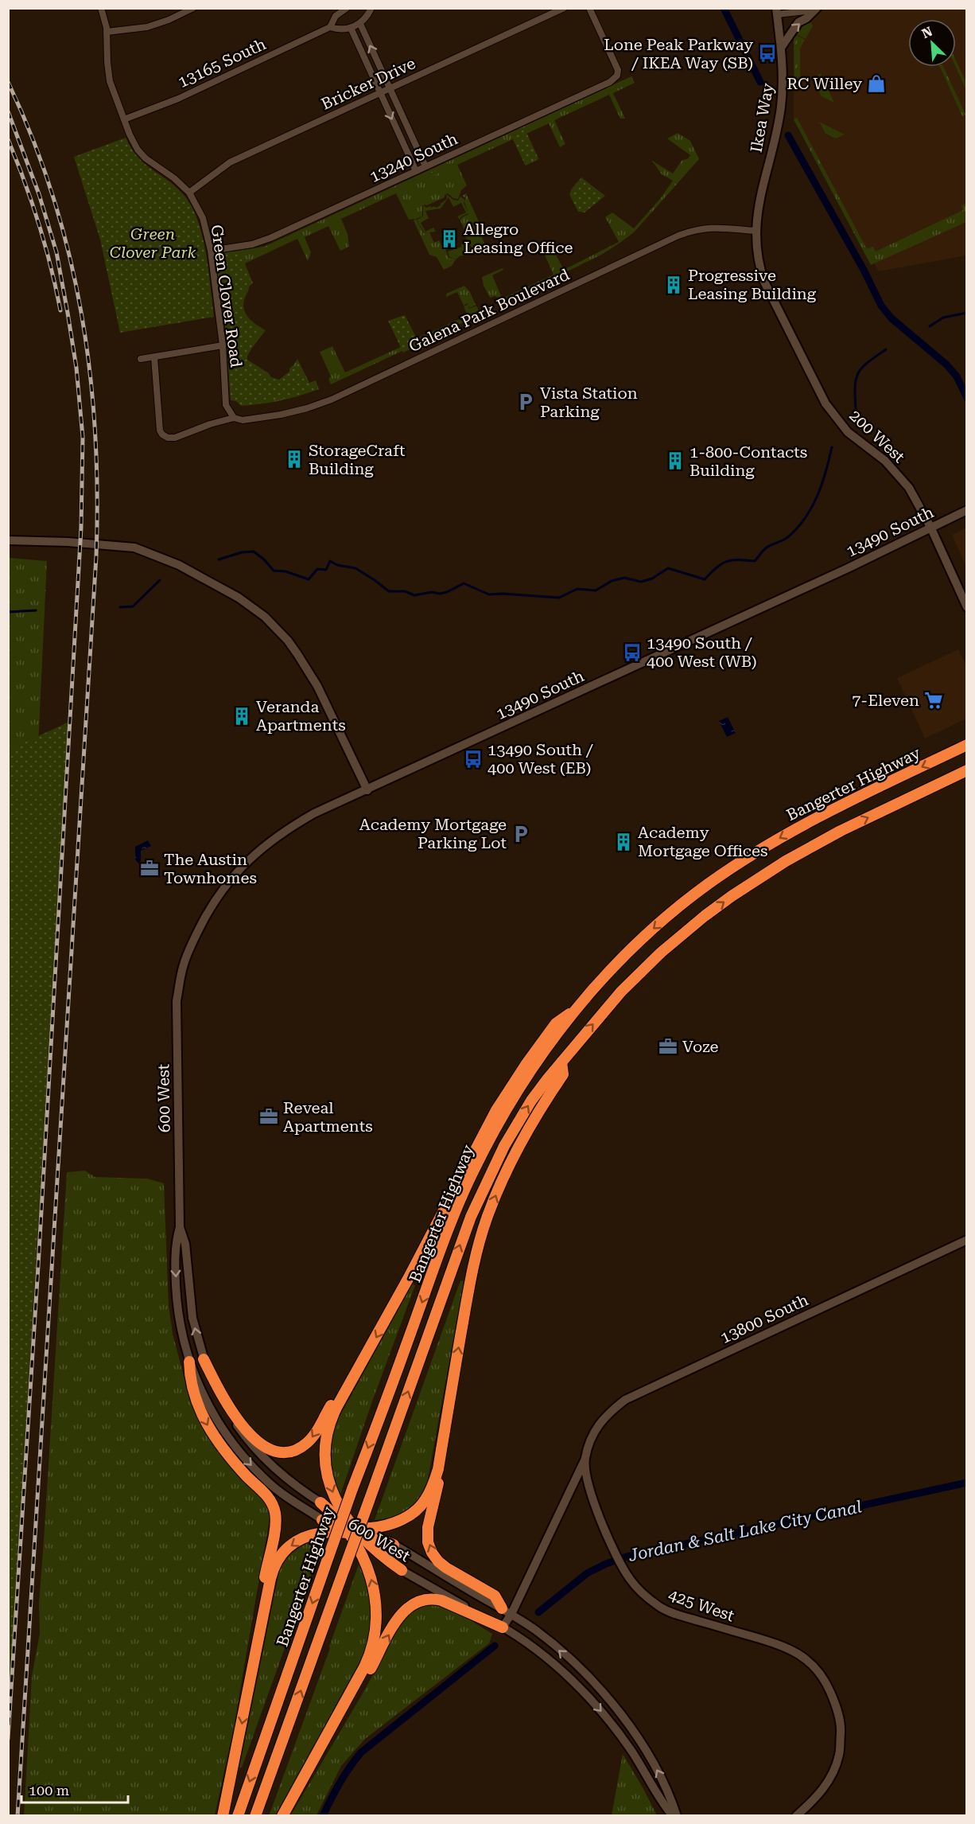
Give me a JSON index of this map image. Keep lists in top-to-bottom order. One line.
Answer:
{"streets":{"highway":["Bangerter Highway"],"main road":["Ikea Way","200 West","13490 South","600 West","13800 South","425 West"],"street":["13165 South","Bricker Drive","13240 South","Green Clover Road","Galena Park Boulevard"]},"crossings":[["13165 South","Green Clover Road"],["Bricker Drive","Green Clover Road"],["Ikea Way","Galena Park Boulevard"],["Ikea Way","200 West"],["13240 South","Green Clover Road"],["Green Clover Road","Galena Park Boulevard"],["Galena Park Boulevard","200 West"],["200 West","13490 South"],["13490 South","600 West"],["13800 South","425 West"]],"water":["Jordan & Salt Lake City Canal"],"parks":["Green Clover Park"],"places":{"bus stop":["Lone Peak Parkway / IKEA Way (SB)","13490 South / 400 West (WB)","13490 South / 400 West (EB)"],"shop":["RC Willey"],"building":["Allegro Leasing Office","Progressive Leasing Building","StorageCraft Building","1-800-Contacts Building","Veranda Apartments","Academy Mortgage Offices"],"parking":["Vista Station Parking","Academy Mortgage Parking Lot"],"supermarket":["7-Eleven"],"office":["The Austin Townhomes","Voze","Reveal Apartments"]},"scale_bar":"100 m","north":"top left"}
